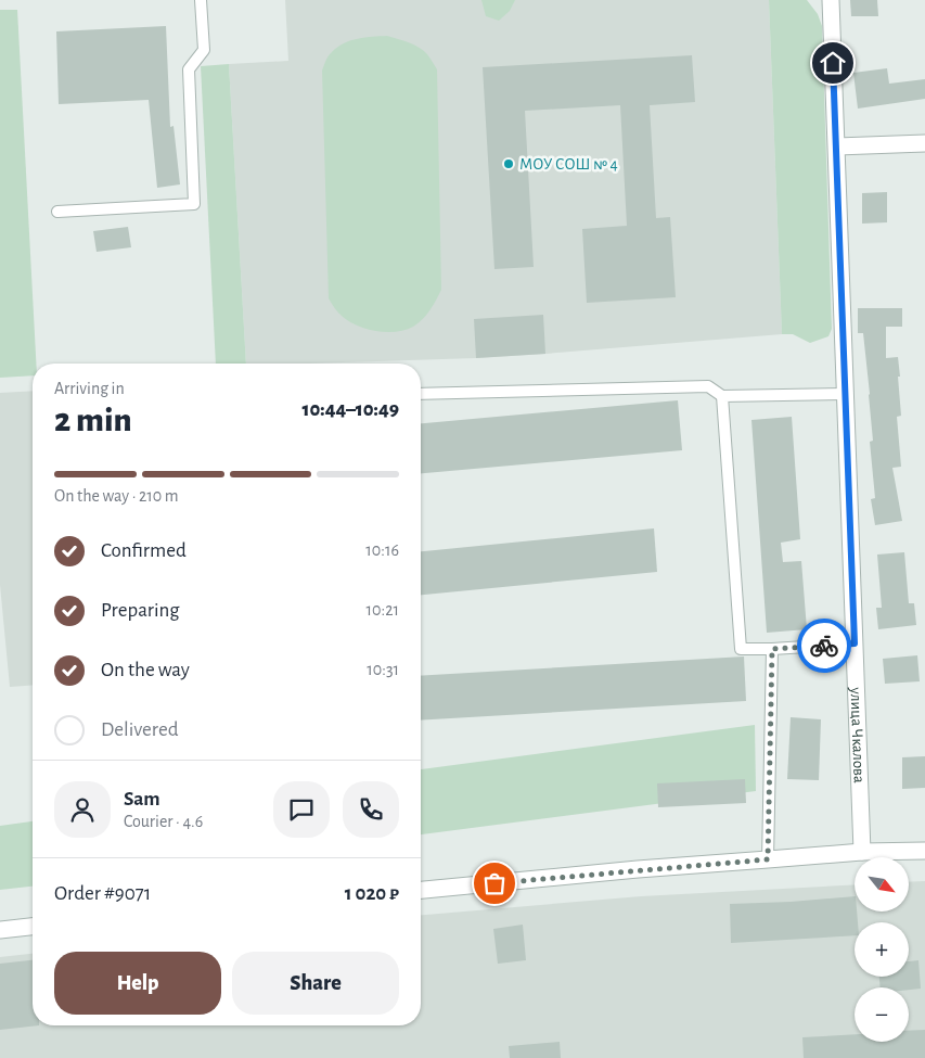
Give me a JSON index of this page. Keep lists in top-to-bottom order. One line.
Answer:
{"streets":{"street":["улица Чкалова"]},"places":["МОУ СОШ № 4"],"north":"bottom right","page":{"heading":["2 min","Arriving in","10:44–10:49"],"panel":["Sam","Courier · 4.6","Order #9071","1 020 ₽"],"bar":"On the way · 210 m","list":[["Confirmed","10:16"],["Preparing","10:21"],["On the way","10:31"],"Delivered"],"map_buttons":["+","−"],"buttons":["Help","Share"]}}
